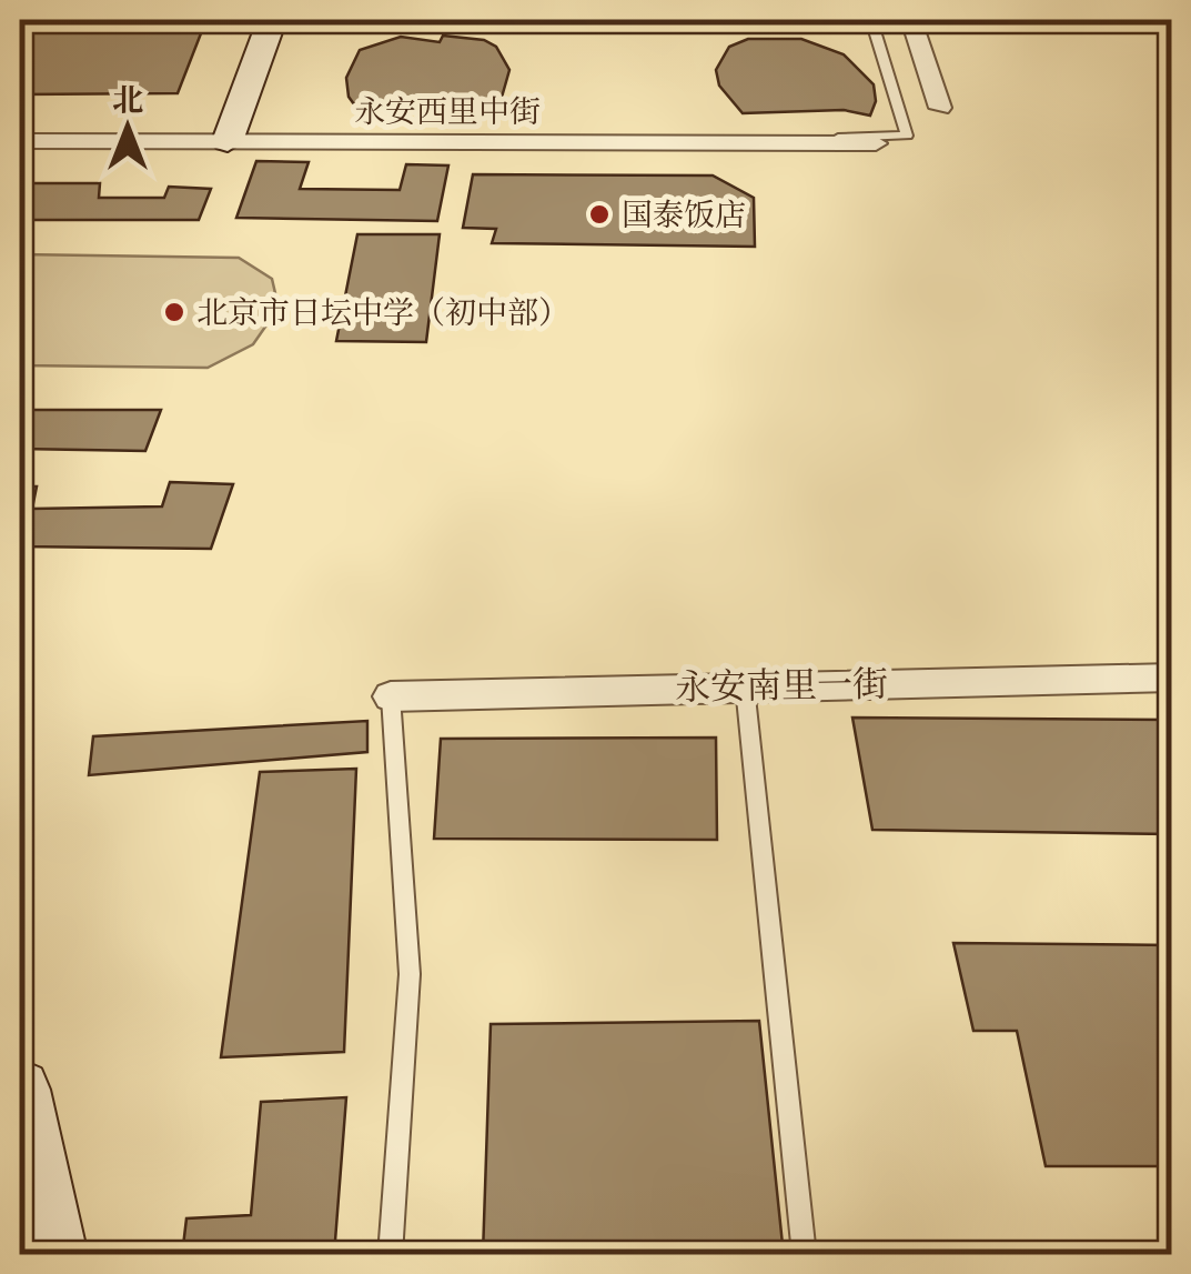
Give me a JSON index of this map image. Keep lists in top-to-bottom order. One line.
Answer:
{"streets":{"street":["永安西里中街","永安南里一街"]},"places":["国泰饭店","北京市日坛中学（初中部）"],"north":"top"}
